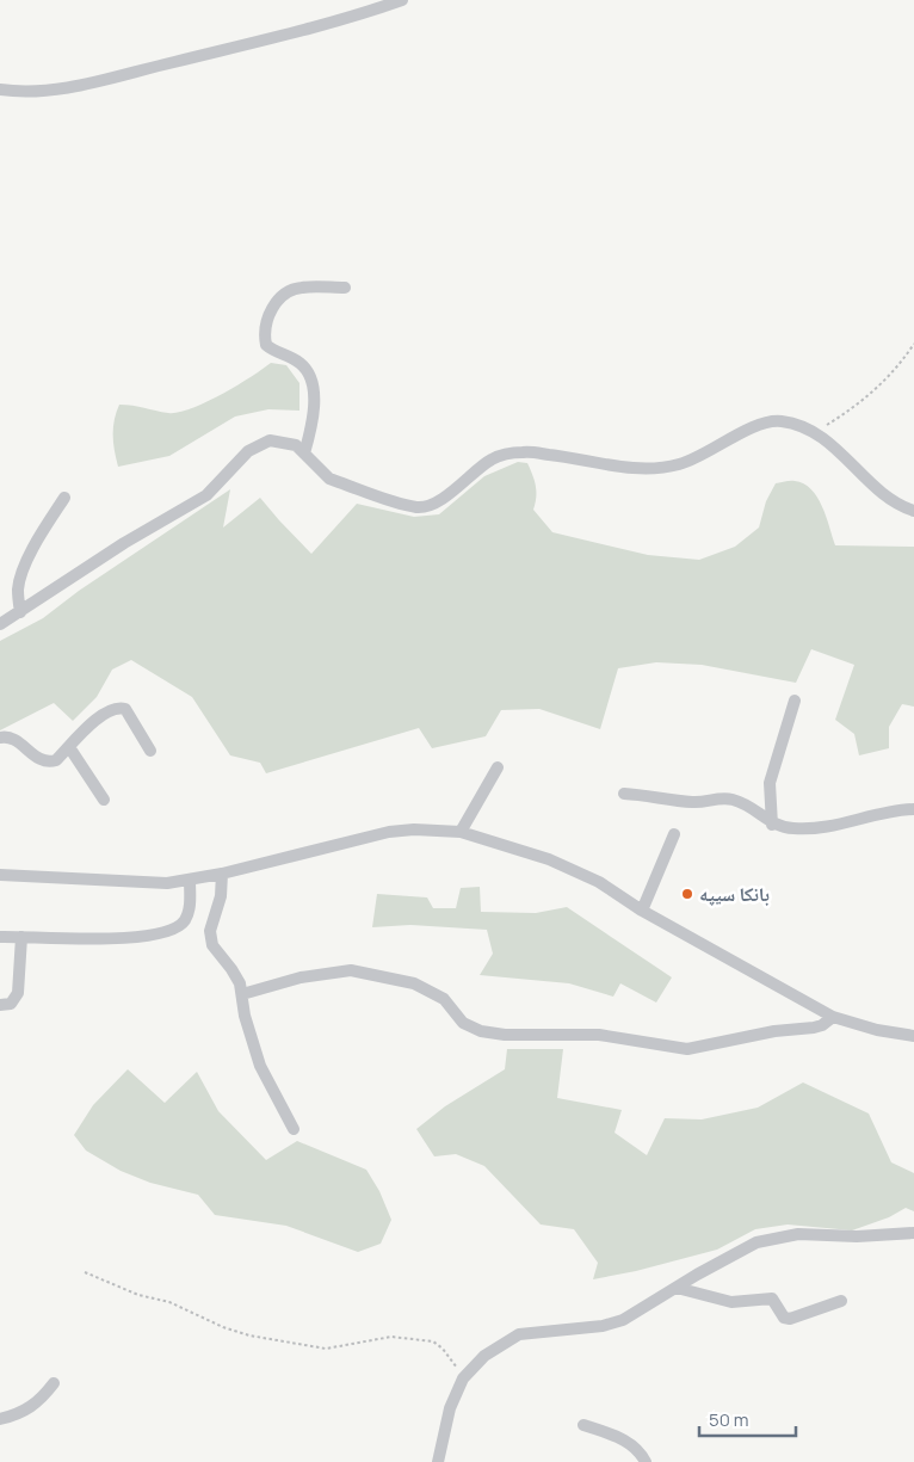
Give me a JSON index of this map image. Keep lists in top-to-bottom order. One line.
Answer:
{"places":["بانکا سیپە"],"scale_bar":"50 m"}
